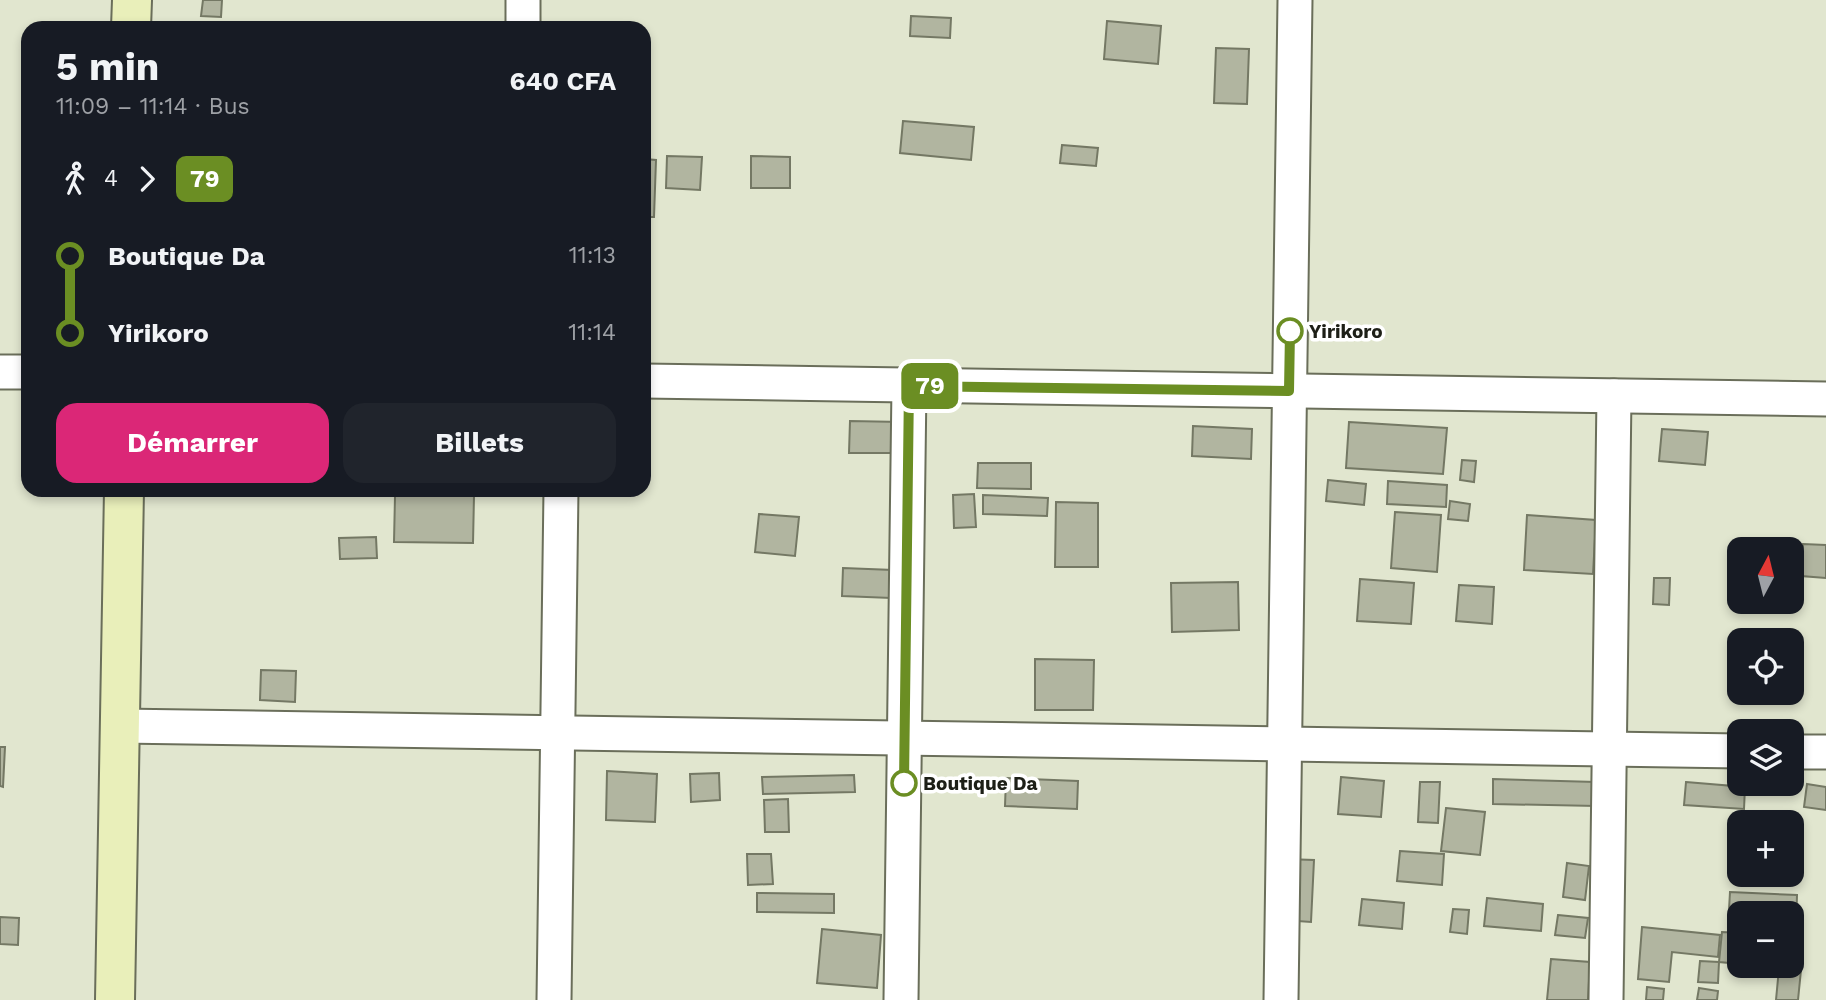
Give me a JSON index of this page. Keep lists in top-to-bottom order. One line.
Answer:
{"places":["Yirikoro","Boutique Da"],"lines":["bus line 79"],"north":"top","page":{"on_map":"79","heading":["5 min","11:09 – 11:14 · Bus","640 CFA"],"legs":["4","79"],"list":[{"name":"Boutique Da","value":"11:13"},{"name":"Yirikoro","value":"11:14"}],"buttons":["Démarrer","Billets"],"map_buttons":["+","−"]}}
